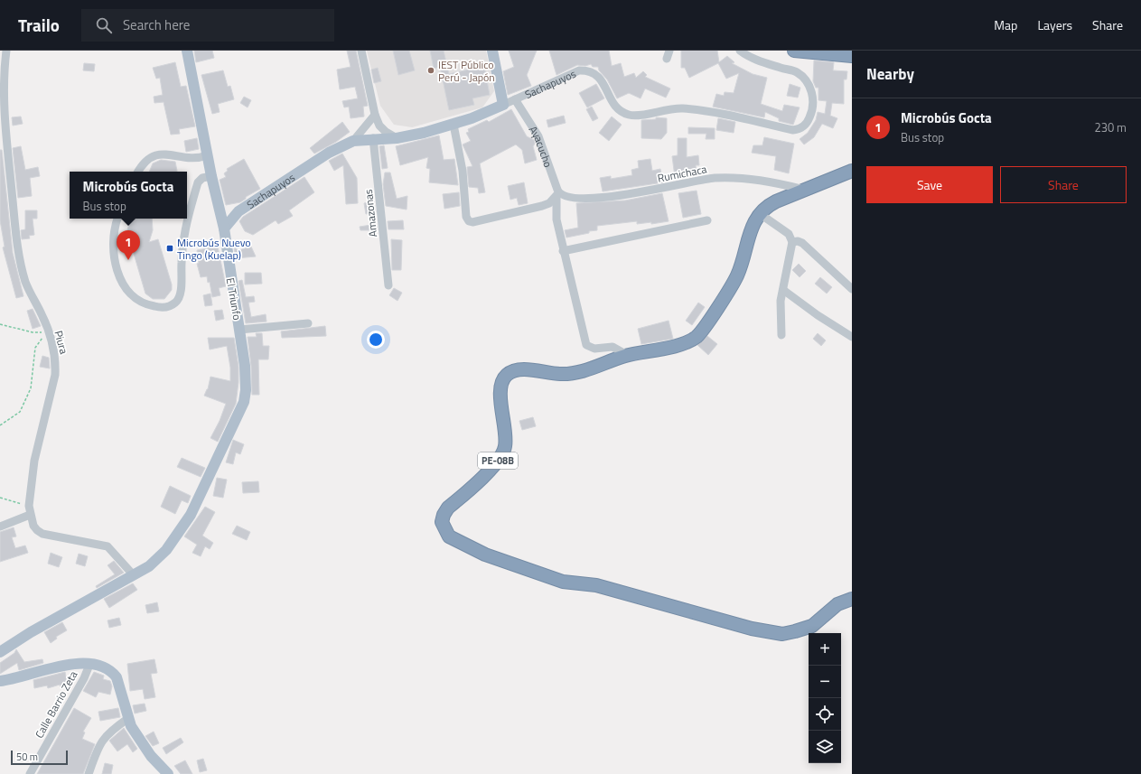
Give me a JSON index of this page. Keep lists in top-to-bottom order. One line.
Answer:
{"streets":{"highway":["PE-08B"],"main road":["Sachapuyos","El Triunfo"],"street":["Ayacucho","Rumichaca","Amazonas","Piura","Calle Barrio Zeta"]},"crossings":[["Sachapuyos","Ayacucho"],["Sachapuyos","Amazonas"],["Sachapuyos","El Triunfo"],["Ayacucho","Rumichaca"],["Ayacucho","PE-08B"],["El Triunfo","Piura"]],"places":{"other":["IEST Público Perú - Japón"],"transit":["Microbús Nuevo Tingo (Kuelap)"]},"scale_bar":"50 m","page":{"header":"Trailo","search":"Search here","nav":["Map","Layers","Share"],"heading":"Nearby","list":[{"mark":"1","name":"Microbús Gocta","note":"Bus stop","value":"230 m"}],"buttons":["Save","Share"],"popup":["Microbús Gocta","Bus stop"],"pins":"1","map_buttons":["+","−"],"scale":"50 m"}}
